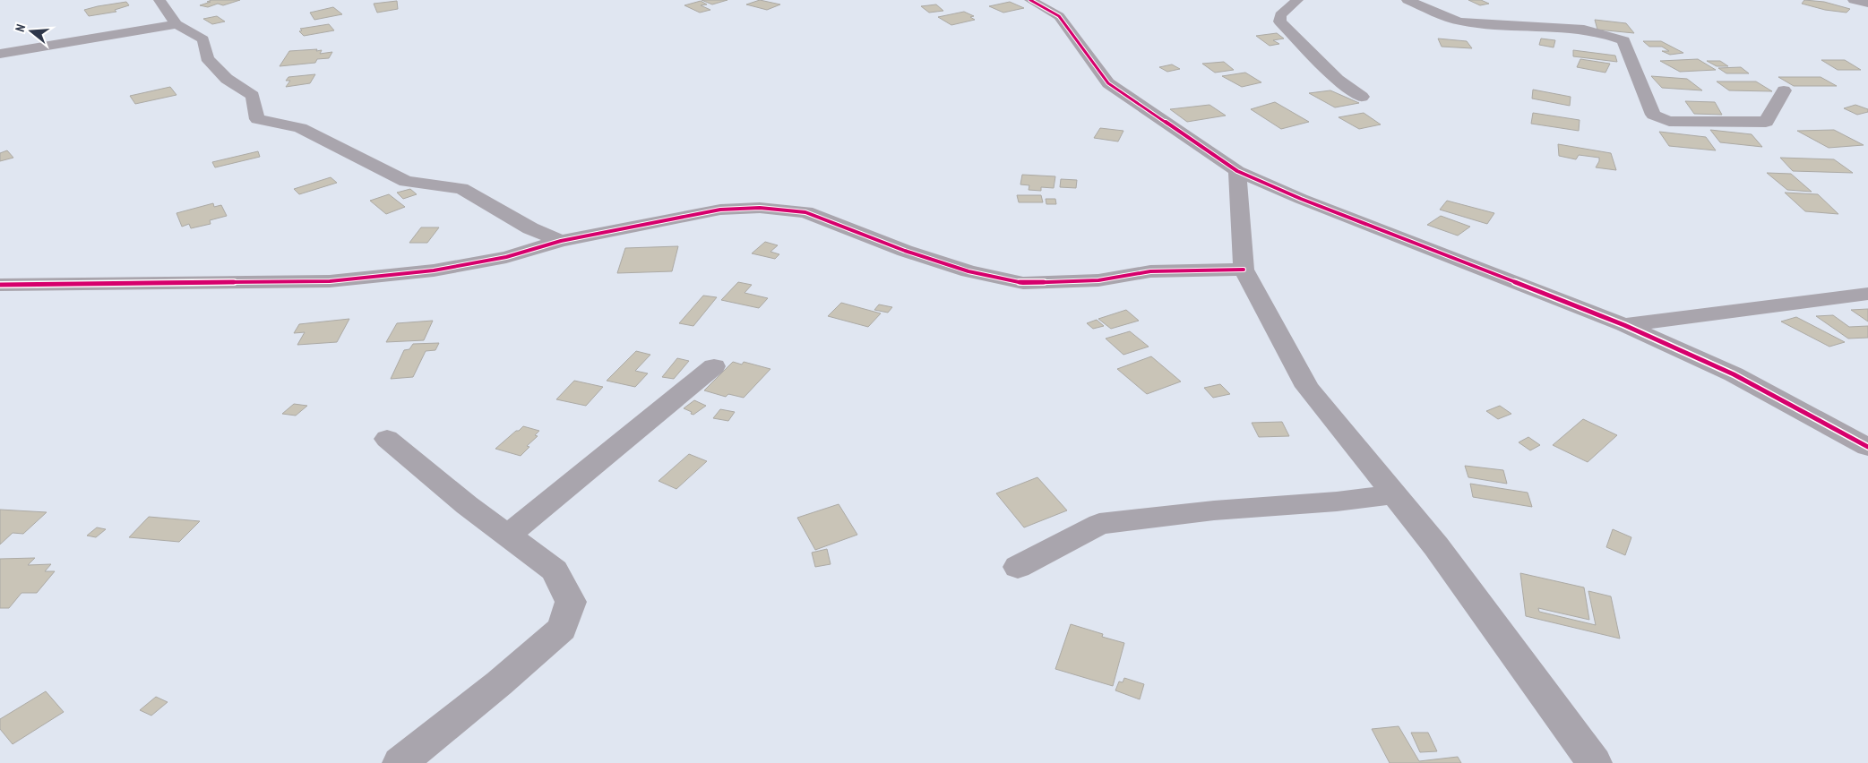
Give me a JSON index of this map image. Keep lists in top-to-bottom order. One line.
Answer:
{"north":"left"}
